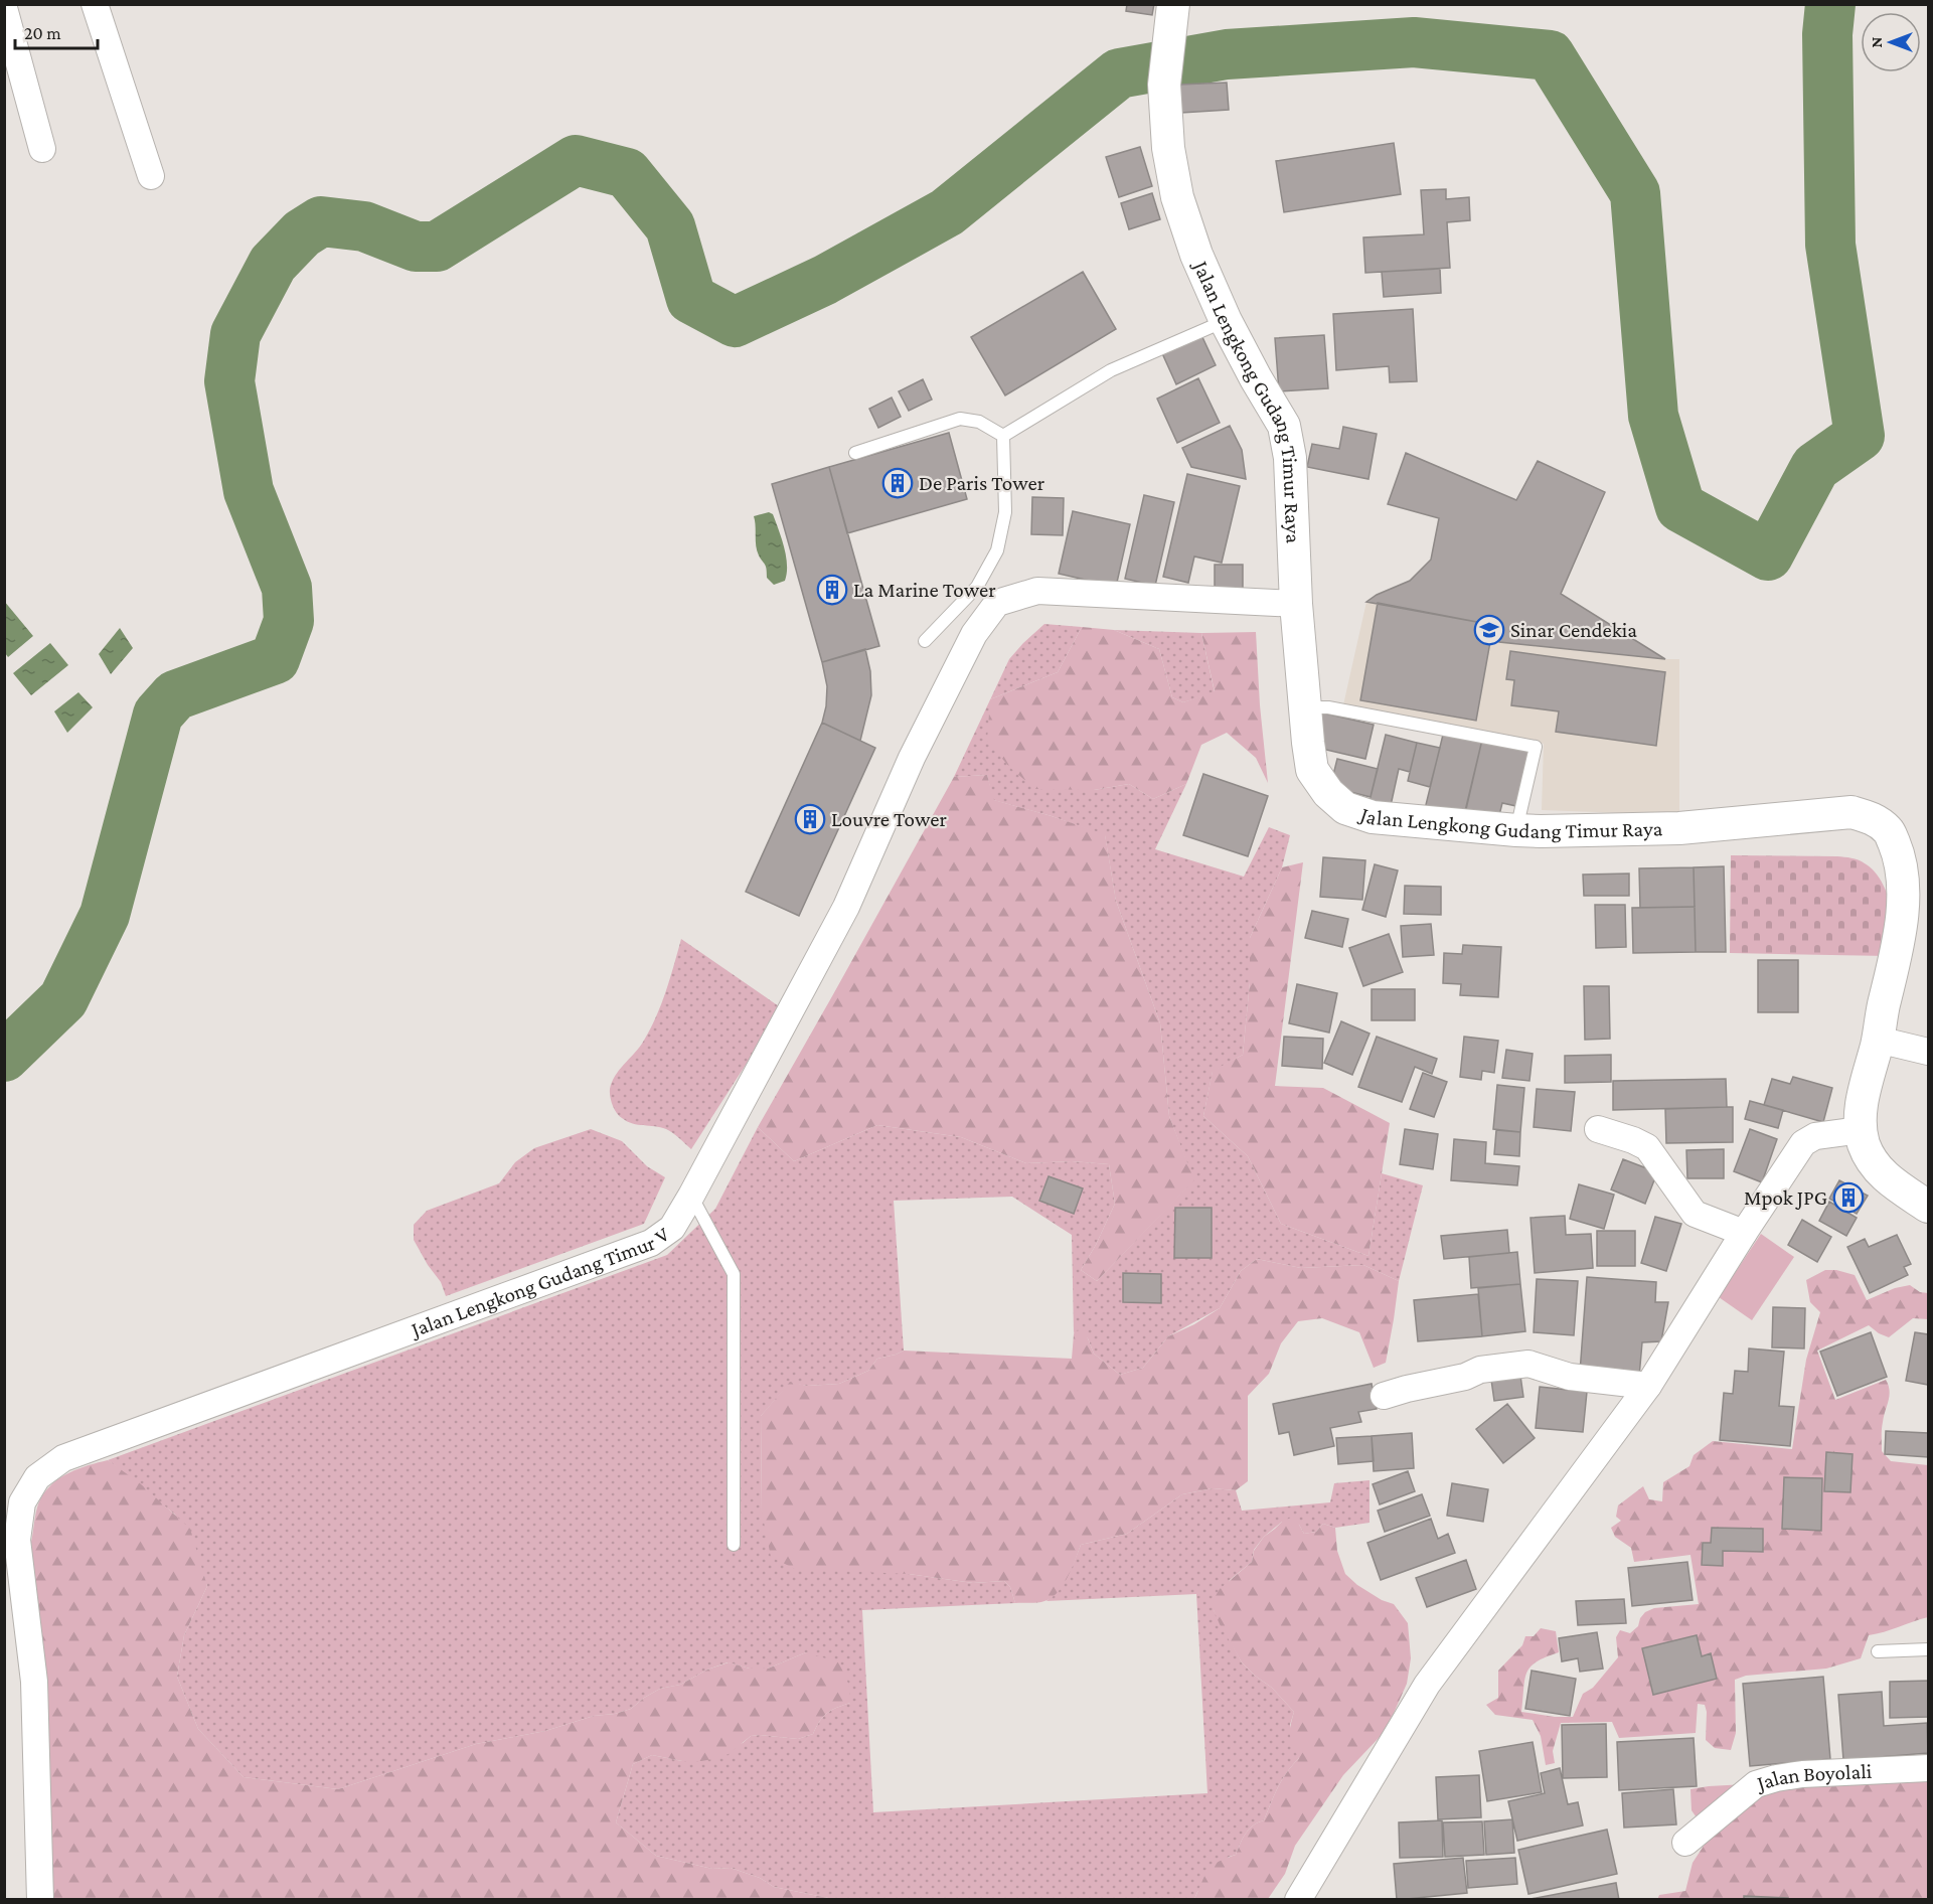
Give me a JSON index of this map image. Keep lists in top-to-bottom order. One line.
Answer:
{"streets":{"street":["Jalan Lengkong Gudang Timur Raya","Jalan Lengkong Gudang Timur V","Jalan Boyolali"]},"crossings":[["Jalan Lengkong Gudang Timur Raya","Jalan Lengkong Gudang Timur V"]],"places":{"building":["De Paris Tower","La Marine Tower","Louvre Tower","Mpok JPG"],"school or university":["Sinar Cendekia"]},"scale_bar":"20 m","north":"left"}
